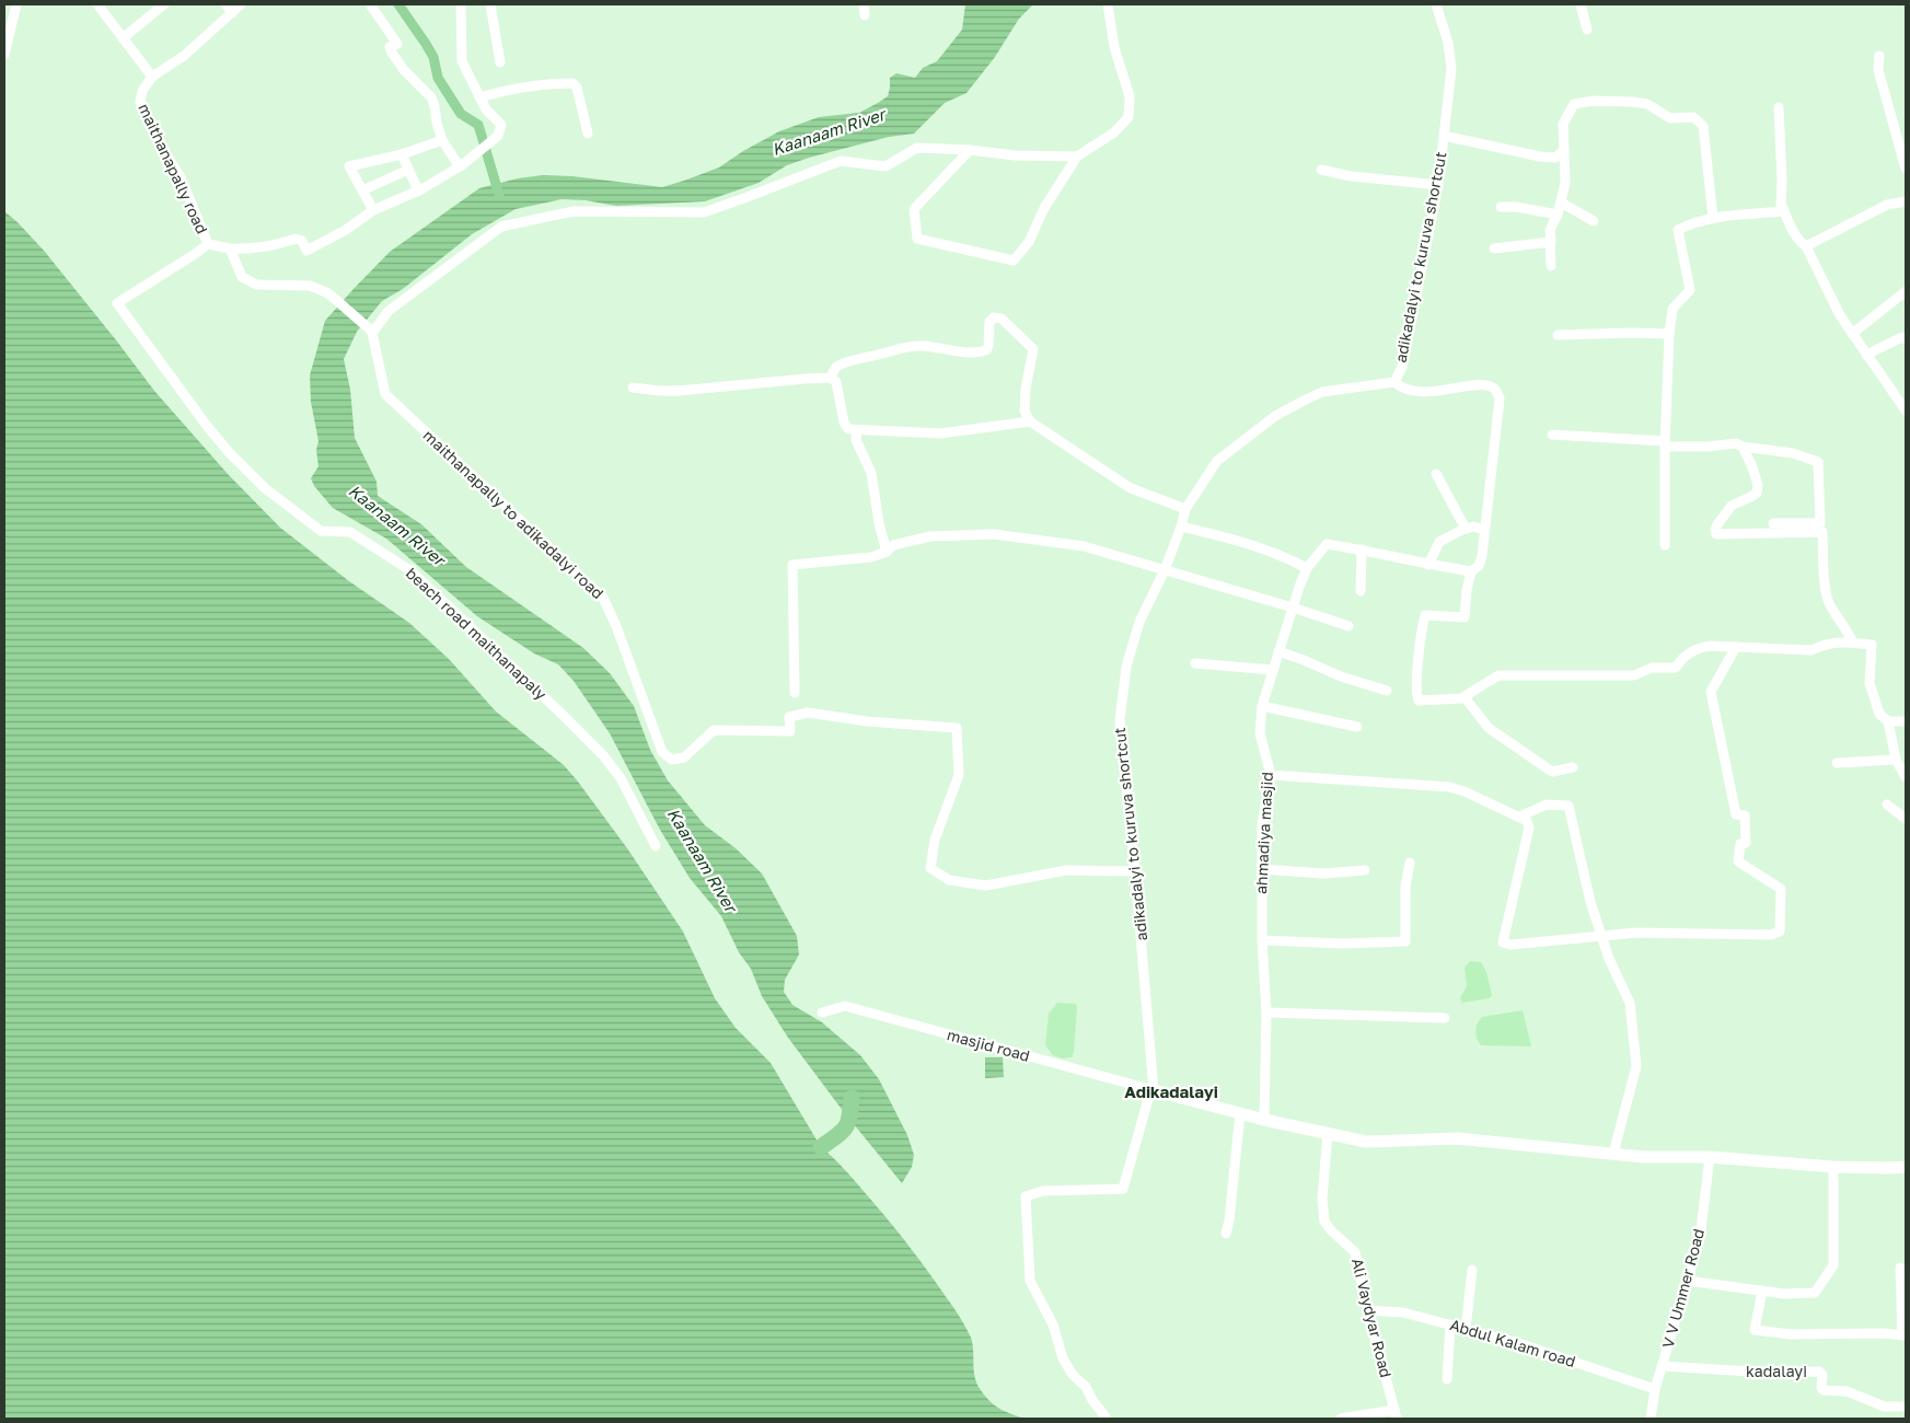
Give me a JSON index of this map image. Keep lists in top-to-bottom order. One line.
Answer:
{"streets":{"street":["maithanapally road","adikadalyi to kuruva shortcut","maithanapally to adikadalyi road","beach road maithanapaly","ahmadiya masjid","masjid road","V V Ummer Road","Ali Vaydyar Road","Abdul Kalam road","kadalayi"]},"crossings":[["maithanapally road","beach road maithanapaly"],["adikadalyi to kuruva shortcut","maithanapally to adikadalyi road"],["adikadalyi to kuruva shortcut","masjid road"],["V V Ummer Road","Abdul Kalam road"],["V V Ummer Road","kadalayi"],["Ali Vaydyar Road","Abdul Kalam road"]],"districts":["Adikadalayi"],"water":["Kaanaam River"]}
